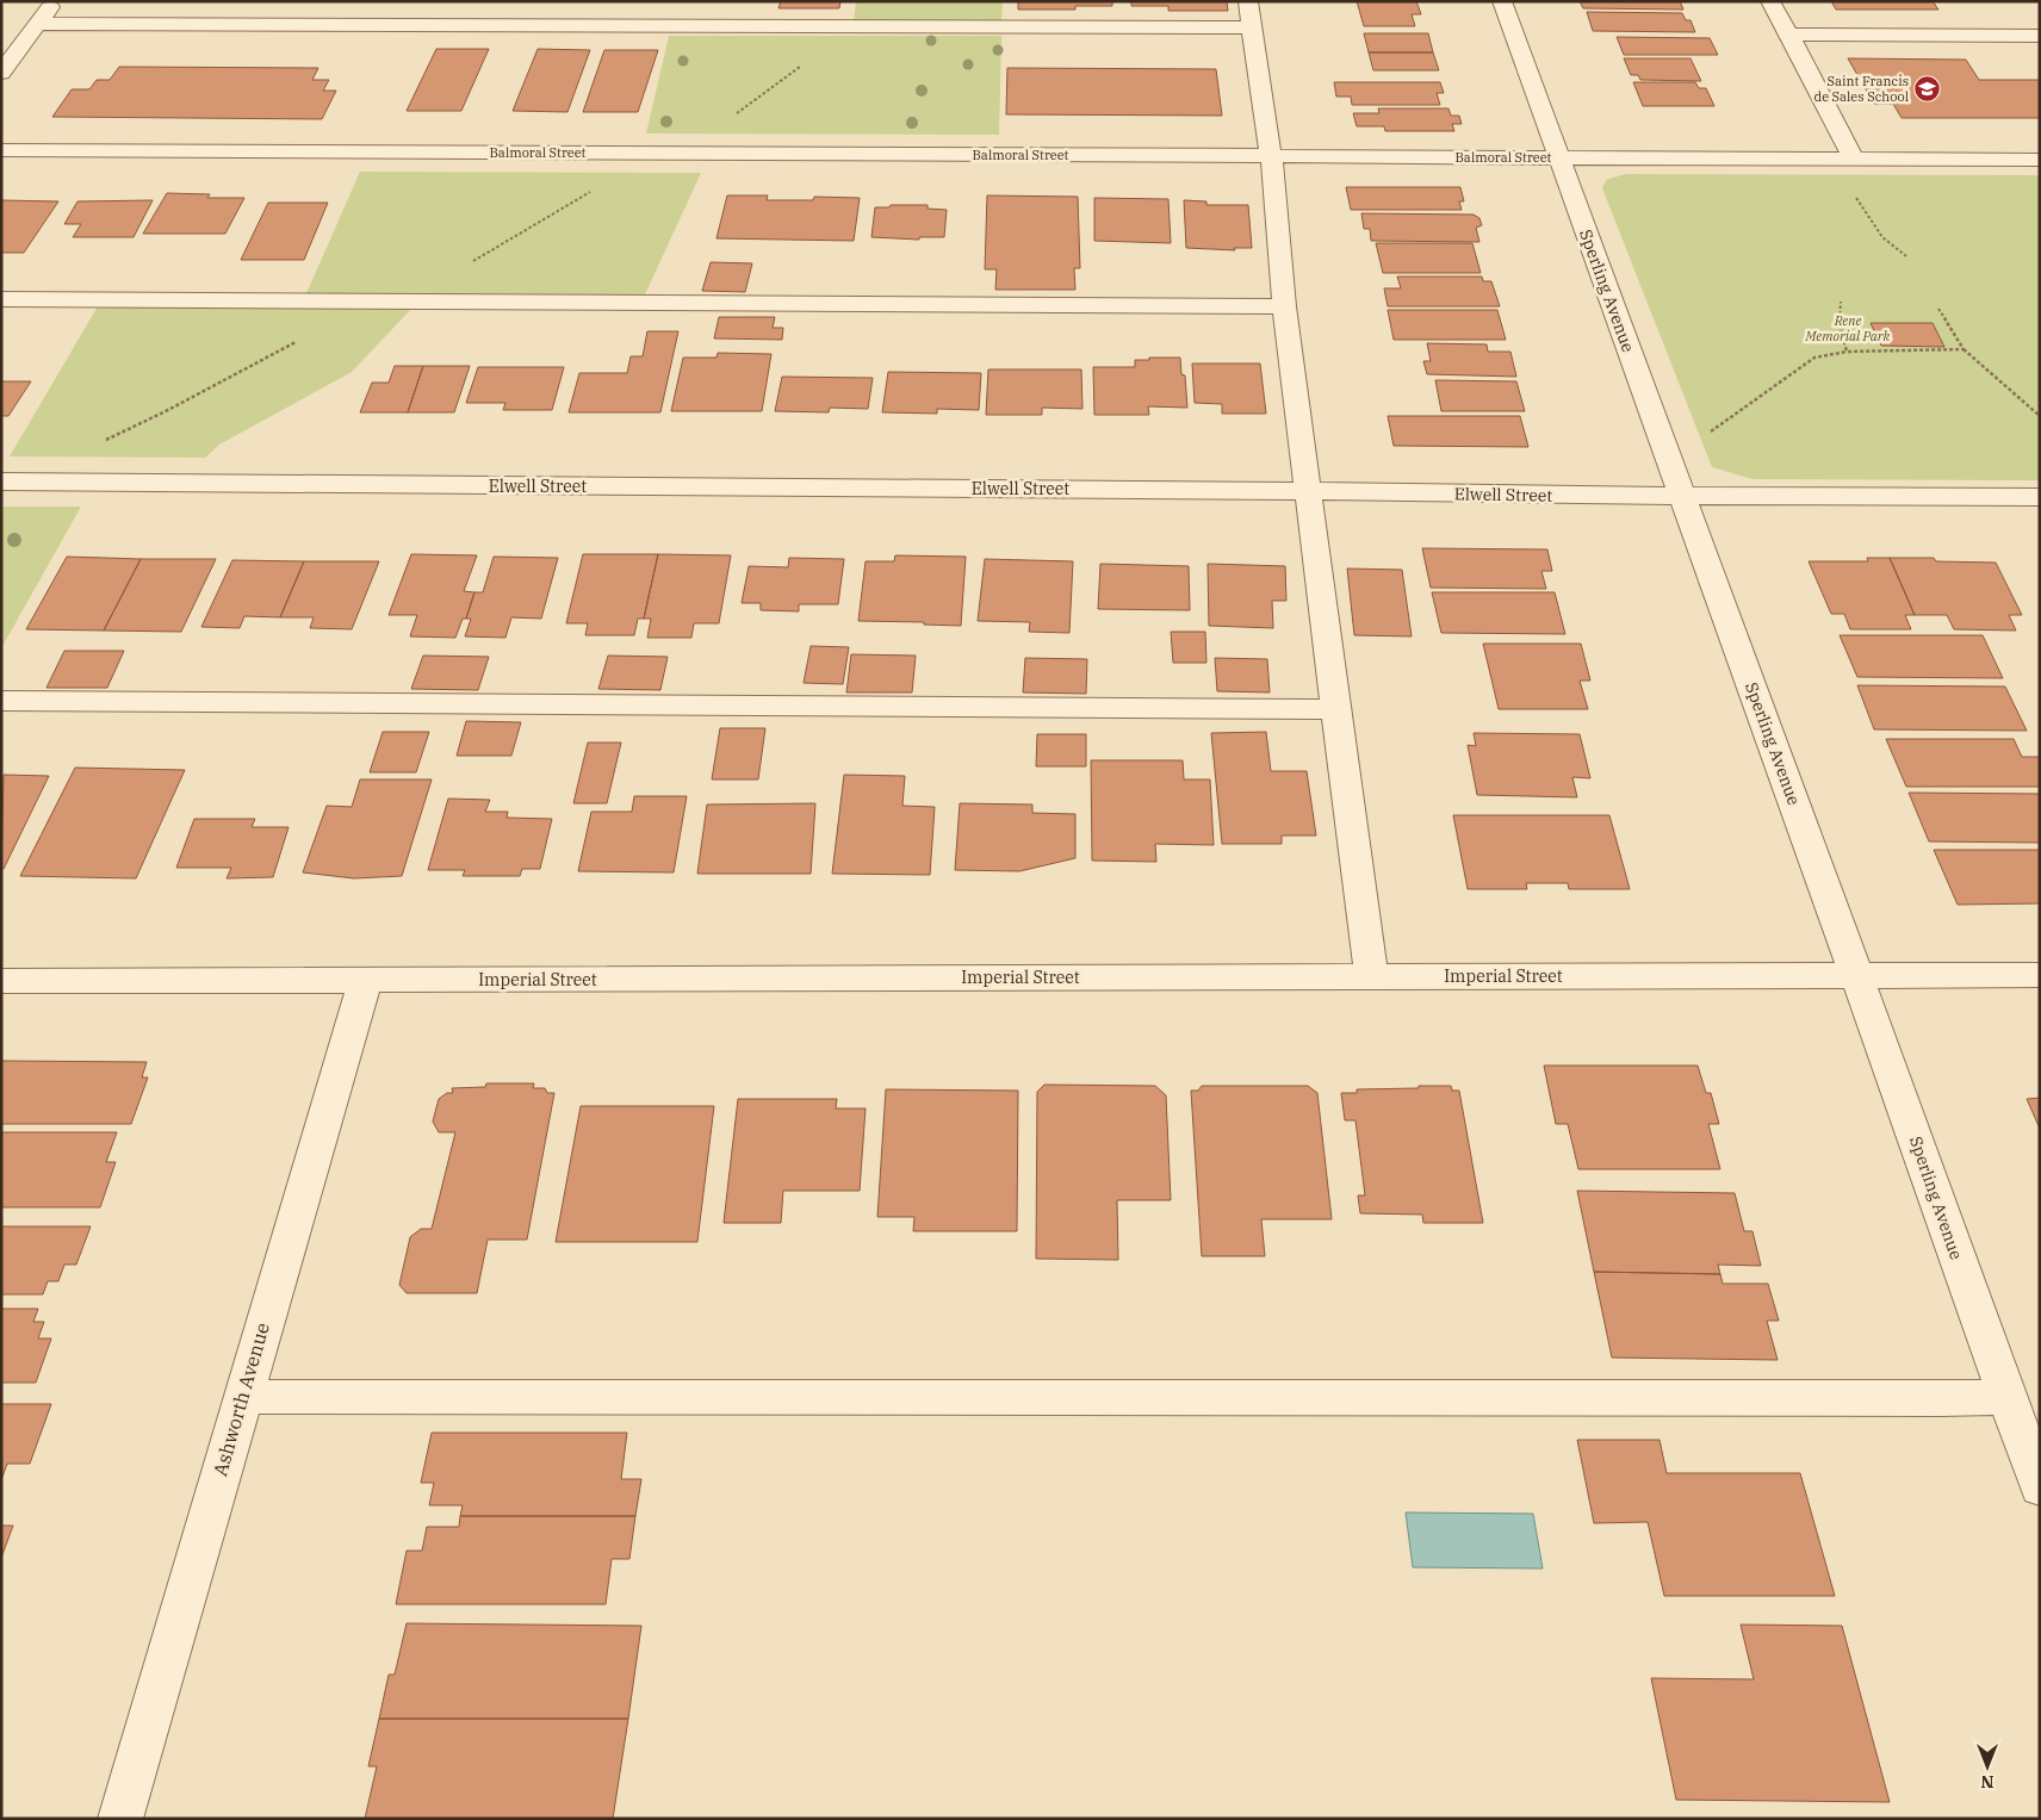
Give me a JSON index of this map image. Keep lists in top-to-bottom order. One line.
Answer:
{"streets":{"street":["Balmoral Street","Sperling Avenue","Elwell Street","Imperial Street","Ashworth Avenue"]},"crossings":[["Balmoral Street","Sperling Avenue"],["Sperling Avenue","Elwell Street"],["Sperling Avenue","Imperial Street"],["Imperial Street","Ashworth Avenue"]],"parks":["Rene Memorial Park"],"places":{"school or university":["Saint Francis de Sales School"]},"north":"bottom"}
